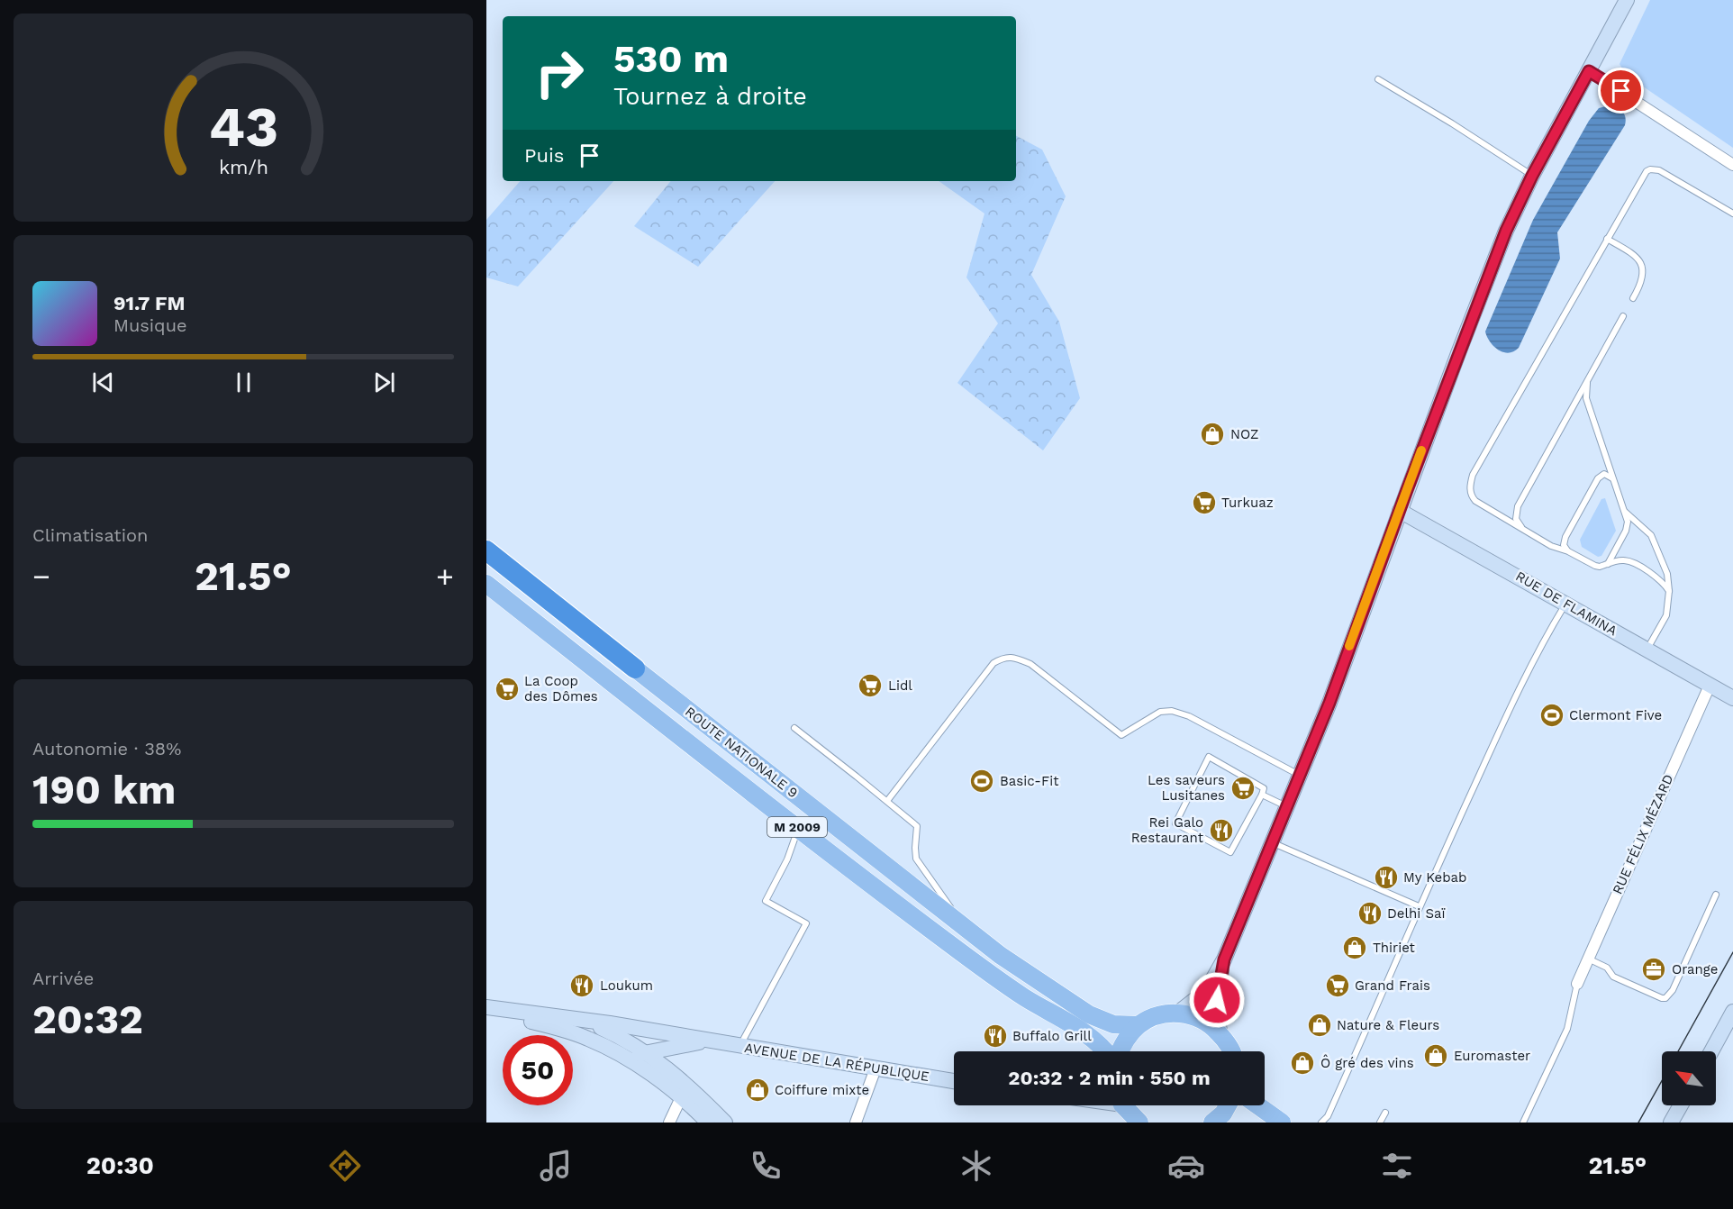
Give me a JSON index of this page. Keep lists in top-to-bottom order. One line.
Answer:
{"streets":{"highway":["ROUTE NATIONALE 9","M 2009"],"street":["RUE DE FLAMINA","RUE FÉLIX MÉZARD","AVENUE DE LA RÉPUBLIQUE"]},"crossings":[["RUE DE FLAMINA","RUE FÉLIX MÉZARD"]],"places":{"shop":["NOZ","Thiriet","Nature & Fleurs","Euromaster","Ô gré des vins","Coiffure mixte"],"supermarket":["Turkuaz","Lidl","La Coop des Dômes","Les saveurs Lusitanes","Grand Frais"],"sports":["Clermont Five","Basic-Fit"],"restaurant":["Rei Galo Restaurant","My Kebab","Delhi Saï","Loukum","Buffalo Grill"],"office":["Orange"]},"north":"top left","page":{"turn":["530 m","Tournez à droite"],"then":"Puis","song":["91.7 FM","Musique"],"tile":["Climatisation",["Autonomie · 38%","190 km"],["Arrivée","20:32"]],"heat":["−","21.5°","+"],"limit":"50","trip":"20:32 · 2 min · 550 m","tabs":["20:30","21.5°"],"gauge":["43","km/h"]}}
